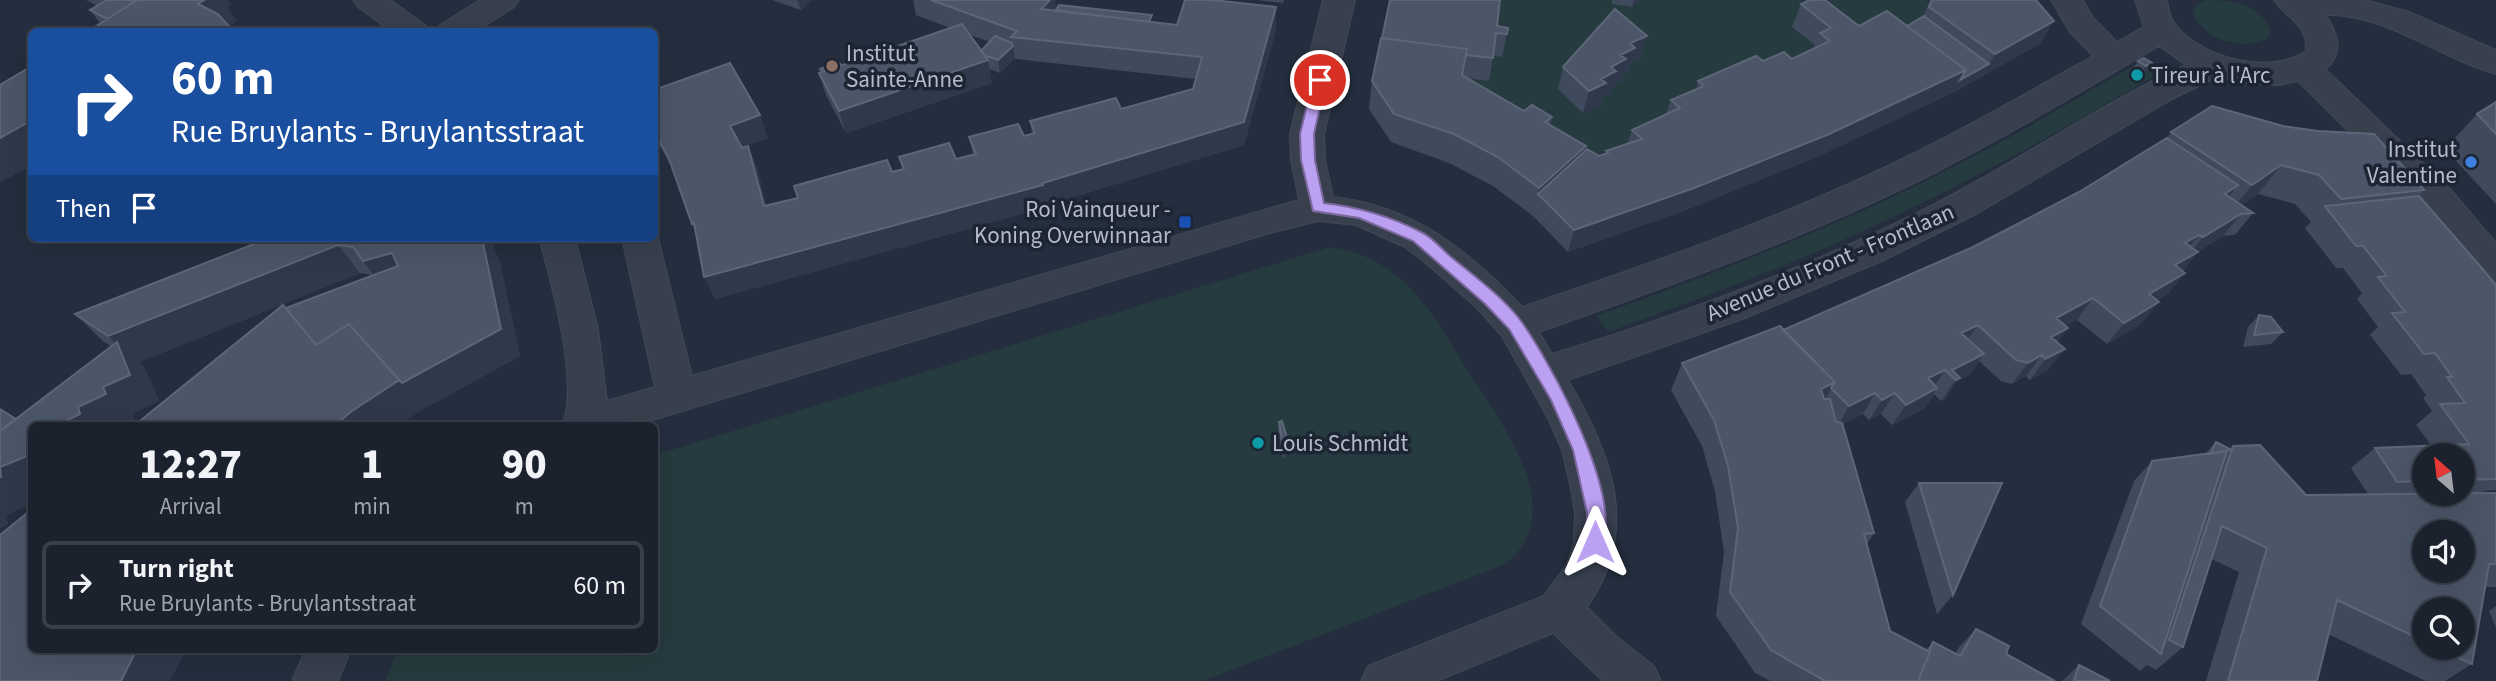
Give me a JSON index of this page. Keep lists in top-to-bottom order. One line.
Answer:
{"streets":{"street":["Avenue du Front - Frontlaan"]},"places":{"other":["Institut Sainte-Anne","Tireur à l'Arc","Institut Valentine","Louis Schmidt"],"transit":["Roi Vainqueur - Koning Overwinnaar"]},"north":"top left","page":{"turn":["60 m","Rue Bruylants - Bruylantsstraat"],"then":"Then","eta":["12:27","Arrival","1","min","90","m"],"list":[{"name":"Turn right","note":"Rue Bruylants - Bruylantsstraat","value":"60 m"}]}}
